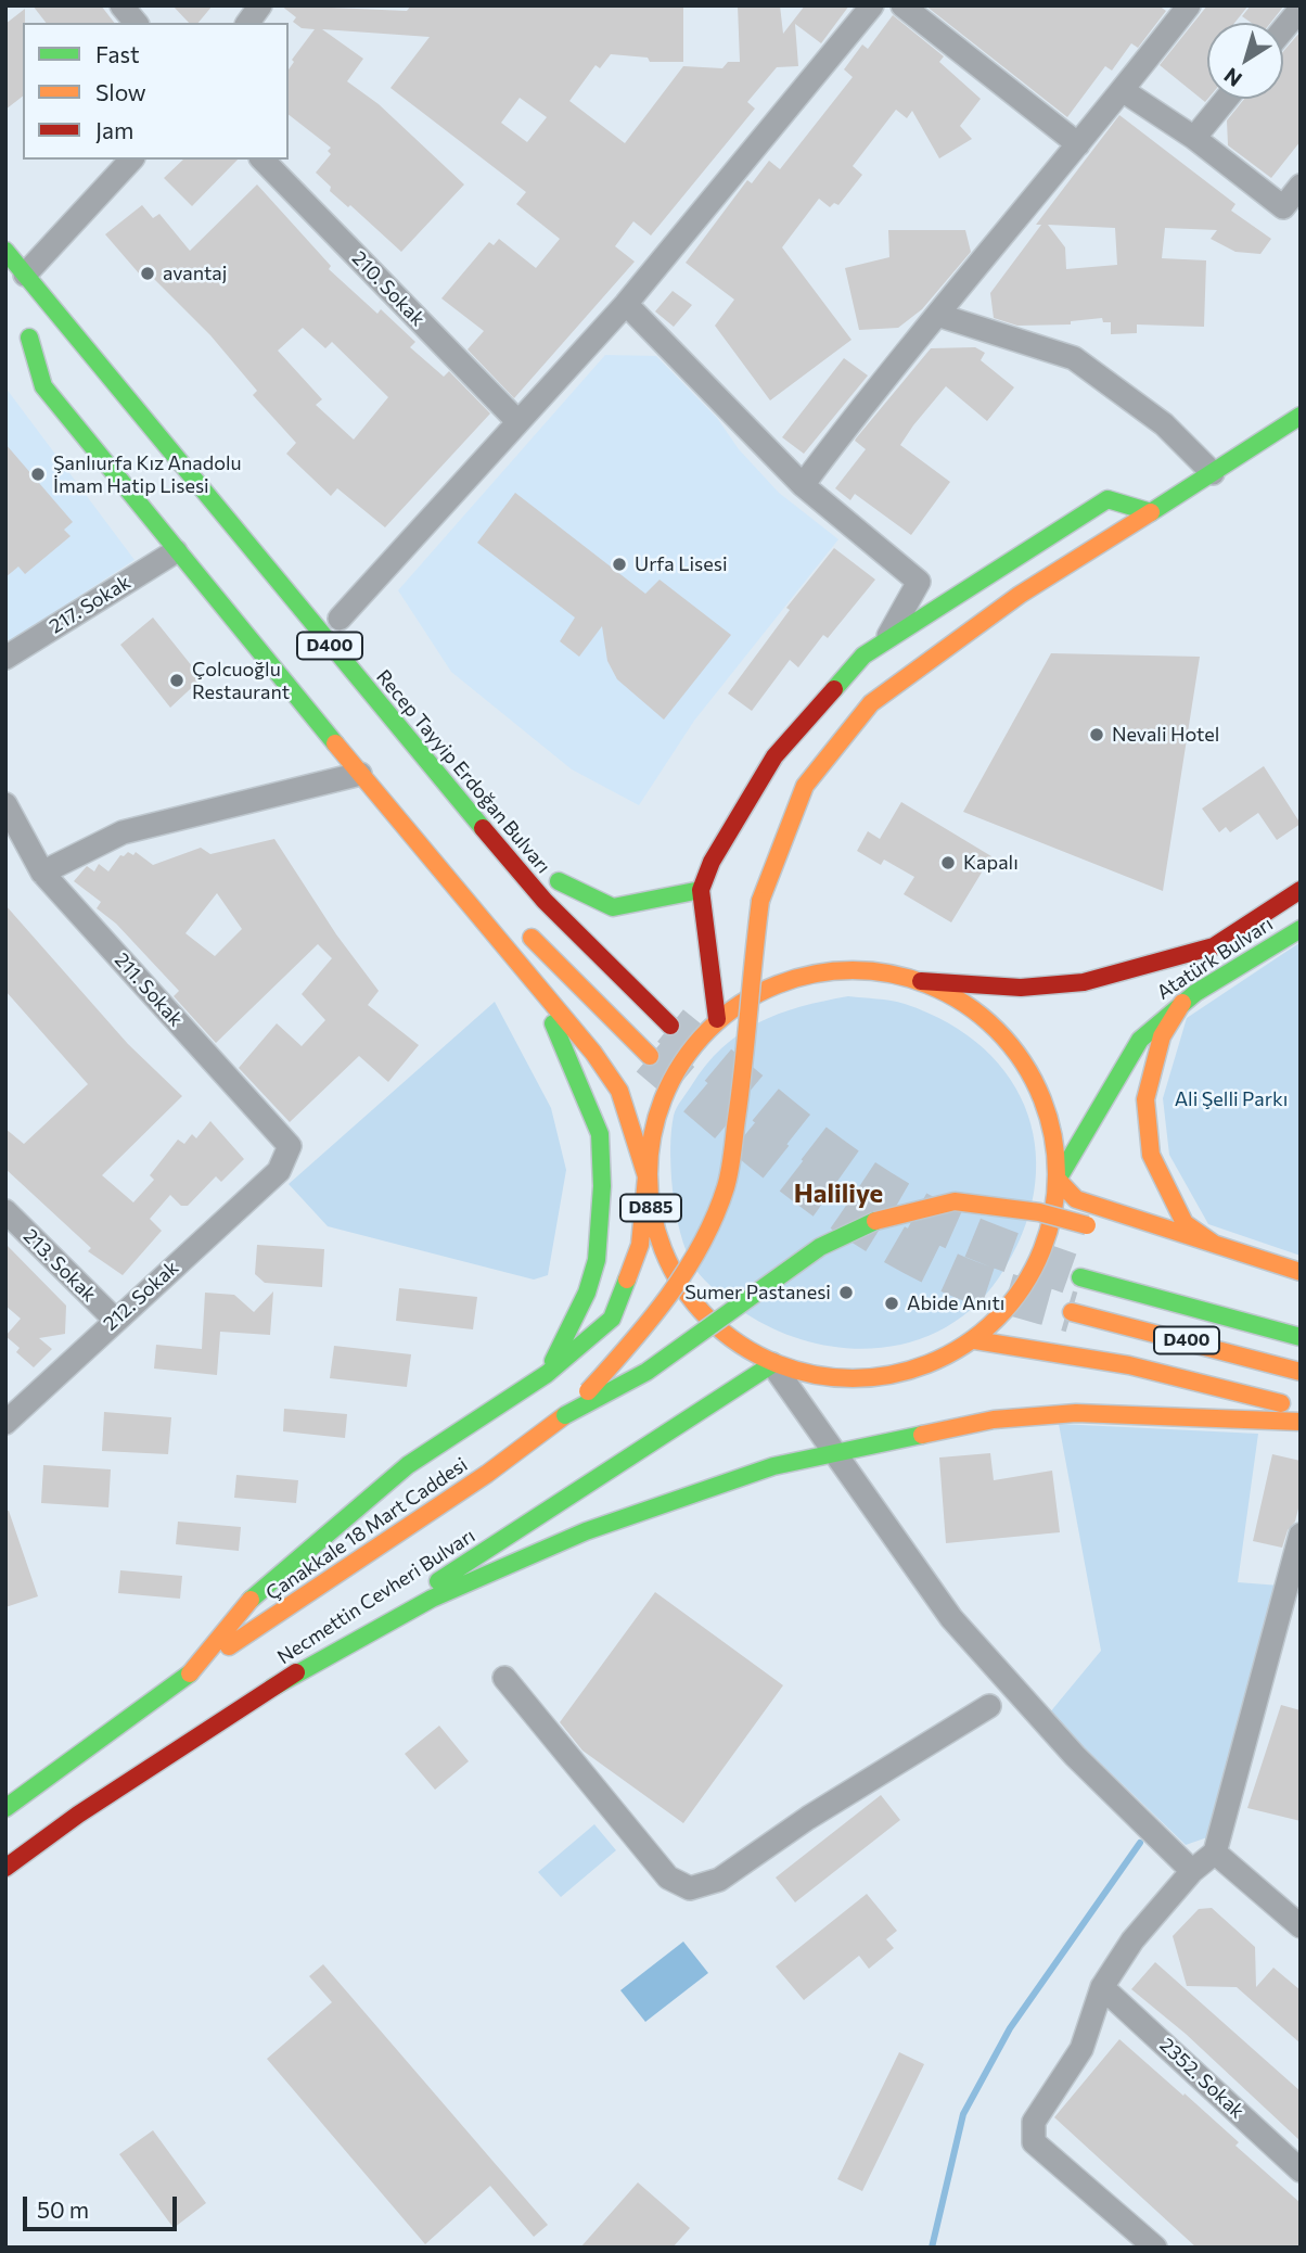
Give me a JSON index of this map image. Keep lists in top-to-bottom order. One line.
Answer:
{"streets":{"main road":["D400","Recep Tayyip Erdoğan Bulvarı","Atatürk Bulvarı","D885","Çanakkale 18 Mart Caddesi","Necmettin Cevheri Bulvarı"],"street":["210. Sokak","217. Sokak","211. Sokak","213. Sokak","212. Sokak","2352. Sokak"]},"crossings":[["Atatürk Bulvarı","D885"],["211. Sokak","212. Sokak"],["D885","Necmettin Cevheri Bulvarı"],["213. Sokak","212. Sokak"]],"districts":["Haliliye"],"parks":["Ali Şelli Parkı"],"places":["avantaj","Şanlıurfa Kız Anadolu İmam Hatip Lisesi","Urfa Lisesi","Çolcuoğlu Restaurant","Nevali Hotel","Kapalı","Sumer Pastanesi","Abide Anıtı"],"legend":["Fast","Slow","Jam"],"scale_bar":"50 m","north":"bottom left"}
